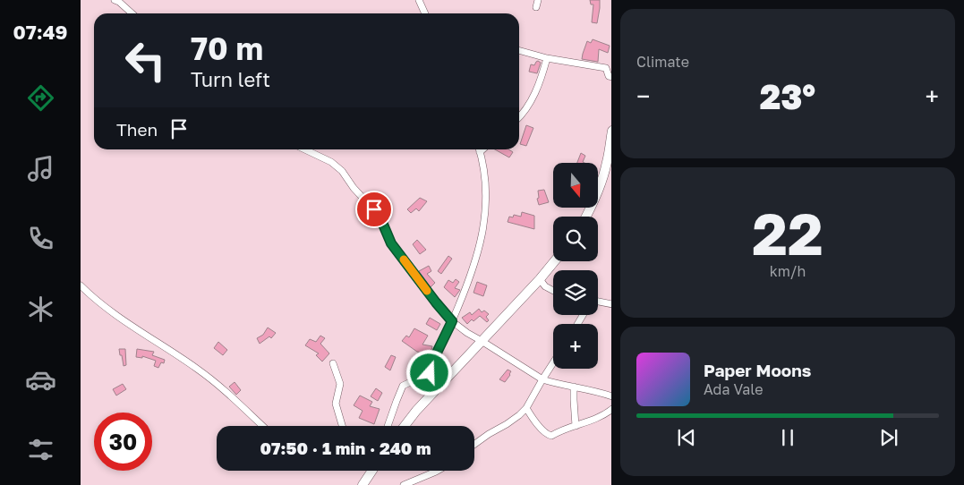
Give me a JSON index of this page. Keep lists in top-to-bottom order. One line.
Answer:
{"north":"bottom","page":{"tabs":"07:49","tile":["Climate",["22","km/h"]],"turn":["70 m","Turn left"],"heat":["−","23°","+"],"then":"Then","map_buttons":"+","song":["Paper Moons","Ada Vale"],"limit":"30","trip":"07:50 · 1 min · 240 m"}}
